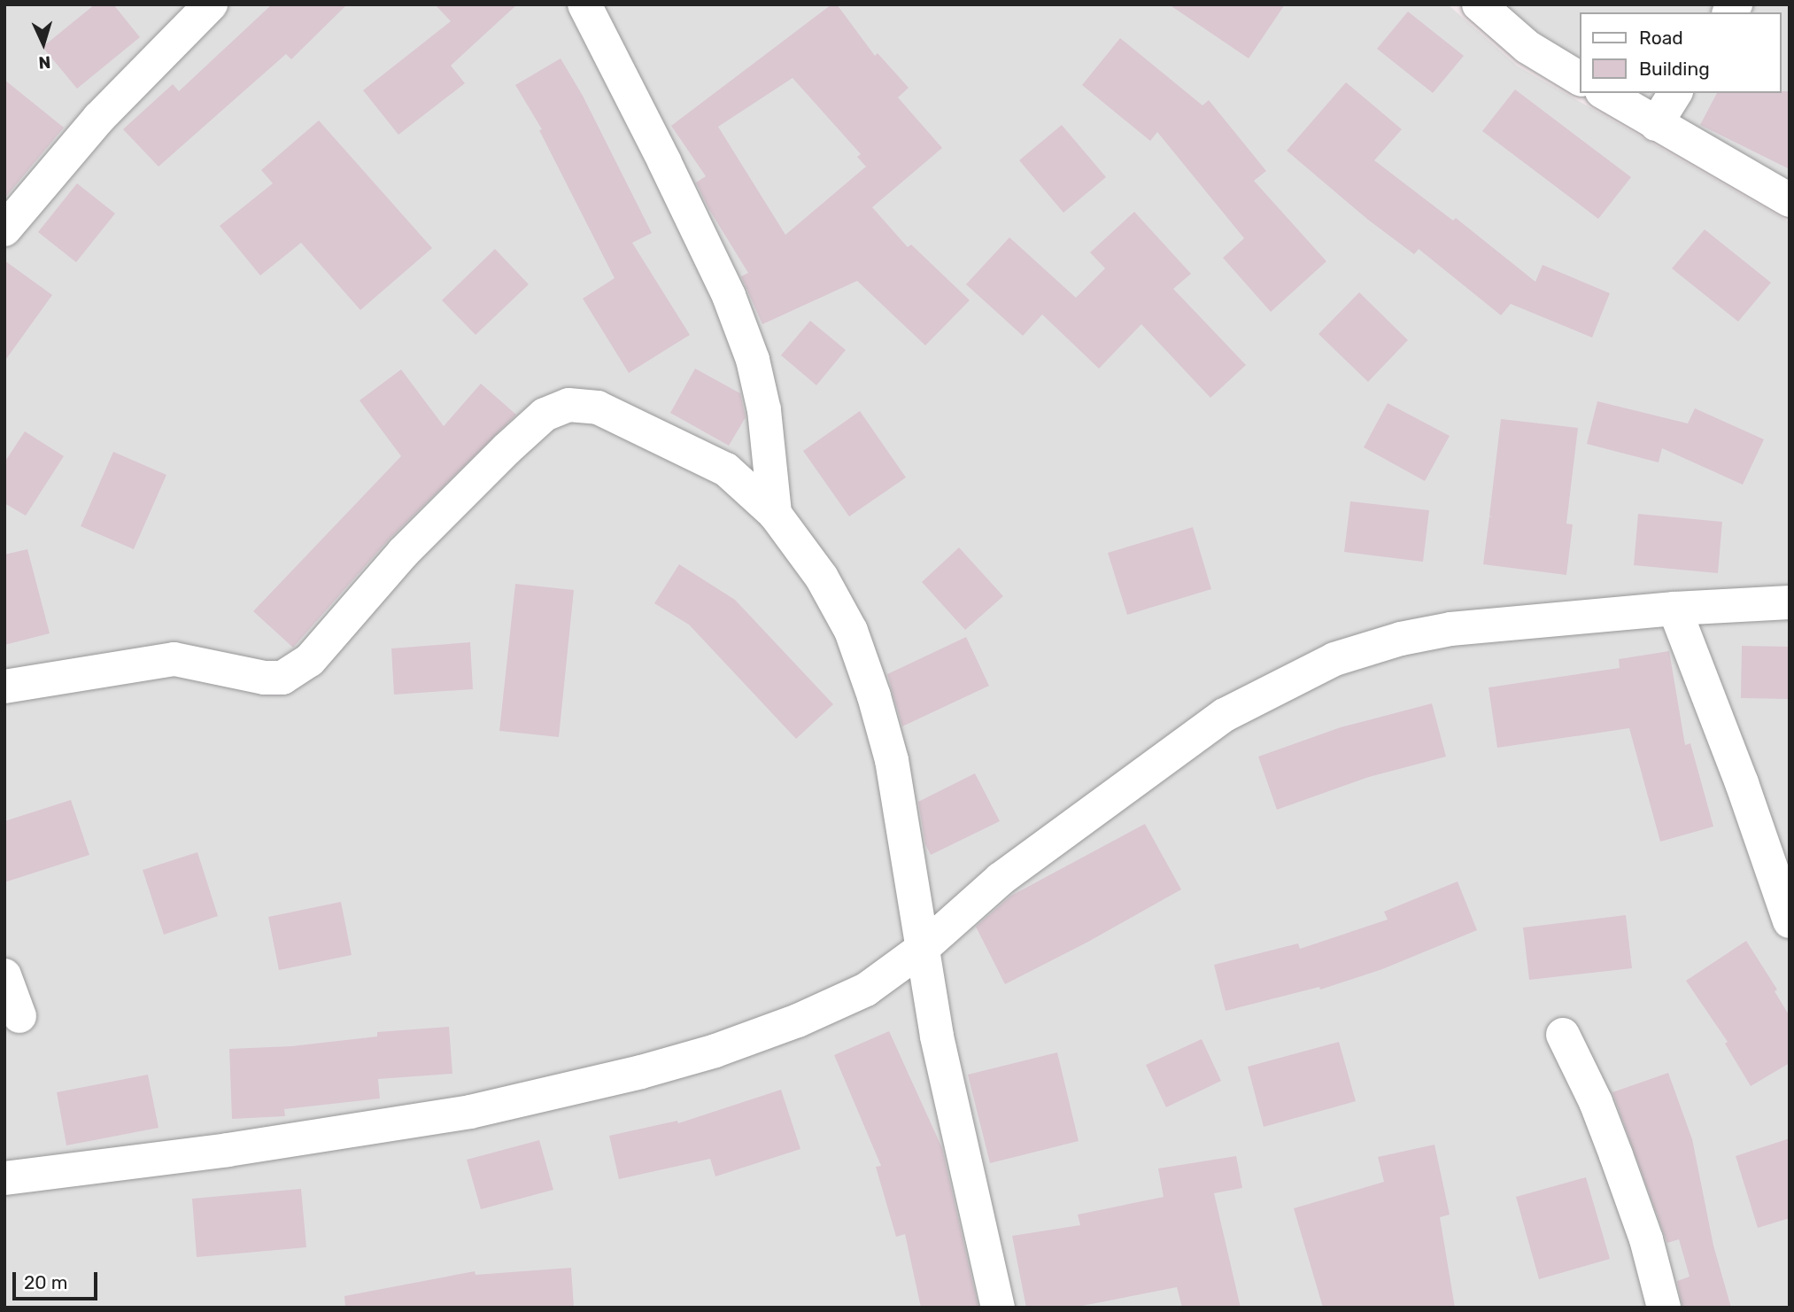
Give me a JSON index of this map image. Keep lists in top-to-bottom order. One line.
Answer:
{"legend":["Road","Building"],"scale_bar":"20 m","north":"bottom"}
